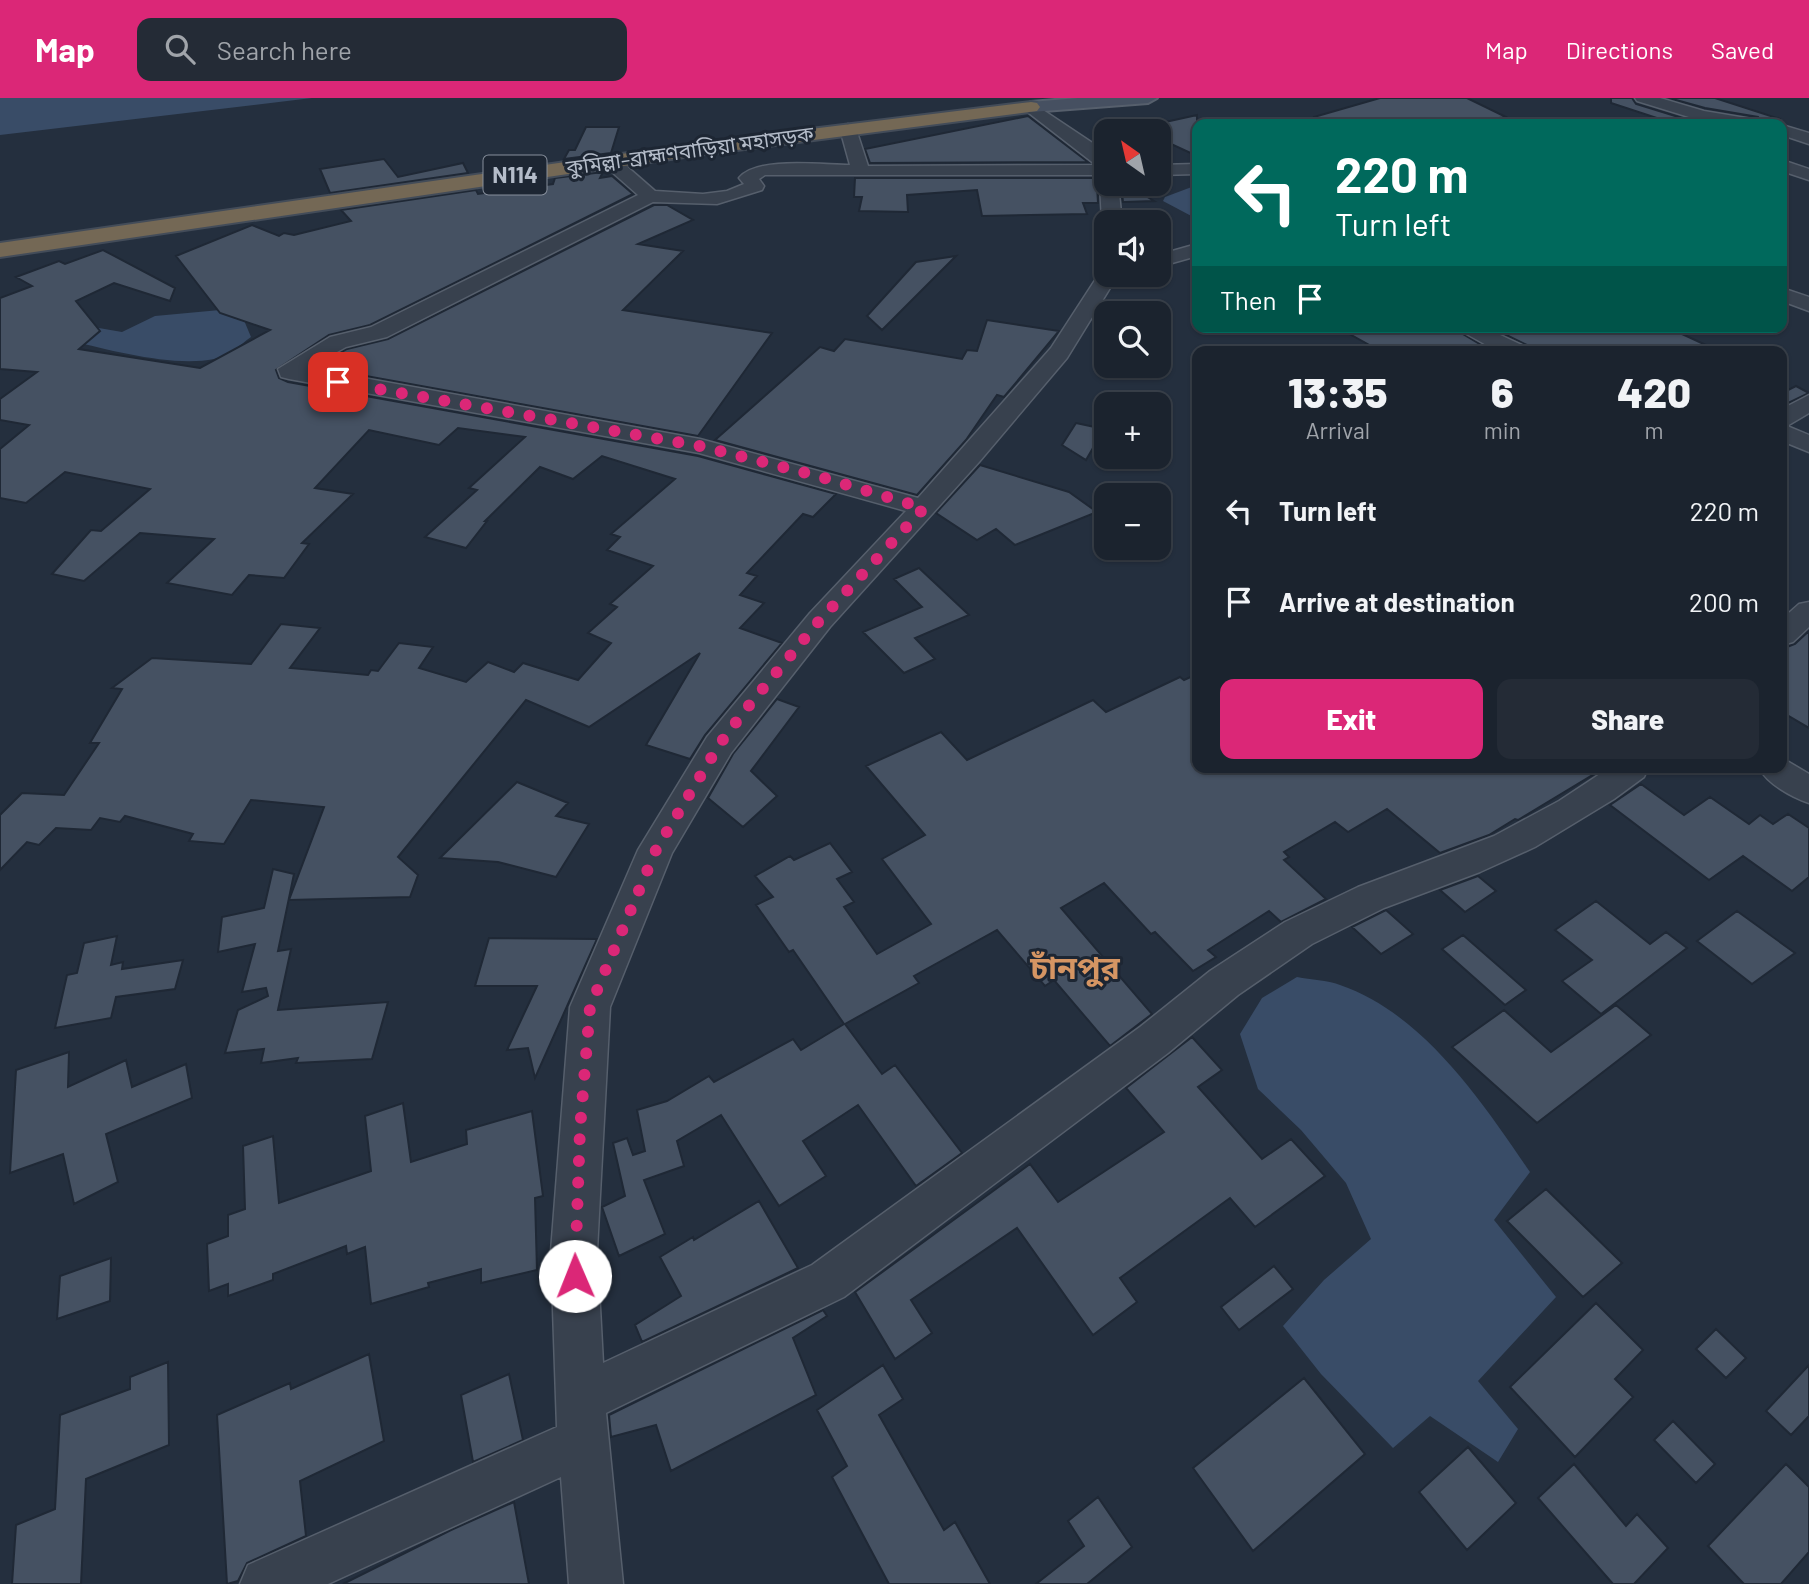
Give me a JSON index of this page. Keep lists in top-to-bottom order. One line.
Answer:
{"streets":{"highway":["কুমিল্লা–ব্রাহ্মণবাড়িয়া মহাসড়ক","N114"]},"districts":["চাঁনপুর"],"north":"top left","page":{"header":"Map","search":"Search here","nav":["Map","Directions","Saved"],"map_buttons":["+","−"],"turn":["220 m","Turn left"],"then":"Then","eta":["13:35","Arrival","6","min","420","m"],"list":[{"name":"Turn left","value":"220 m"},{"name":"Arrive at destination","value":"200 m"}],"buttons":["Exit","Share"]}}
